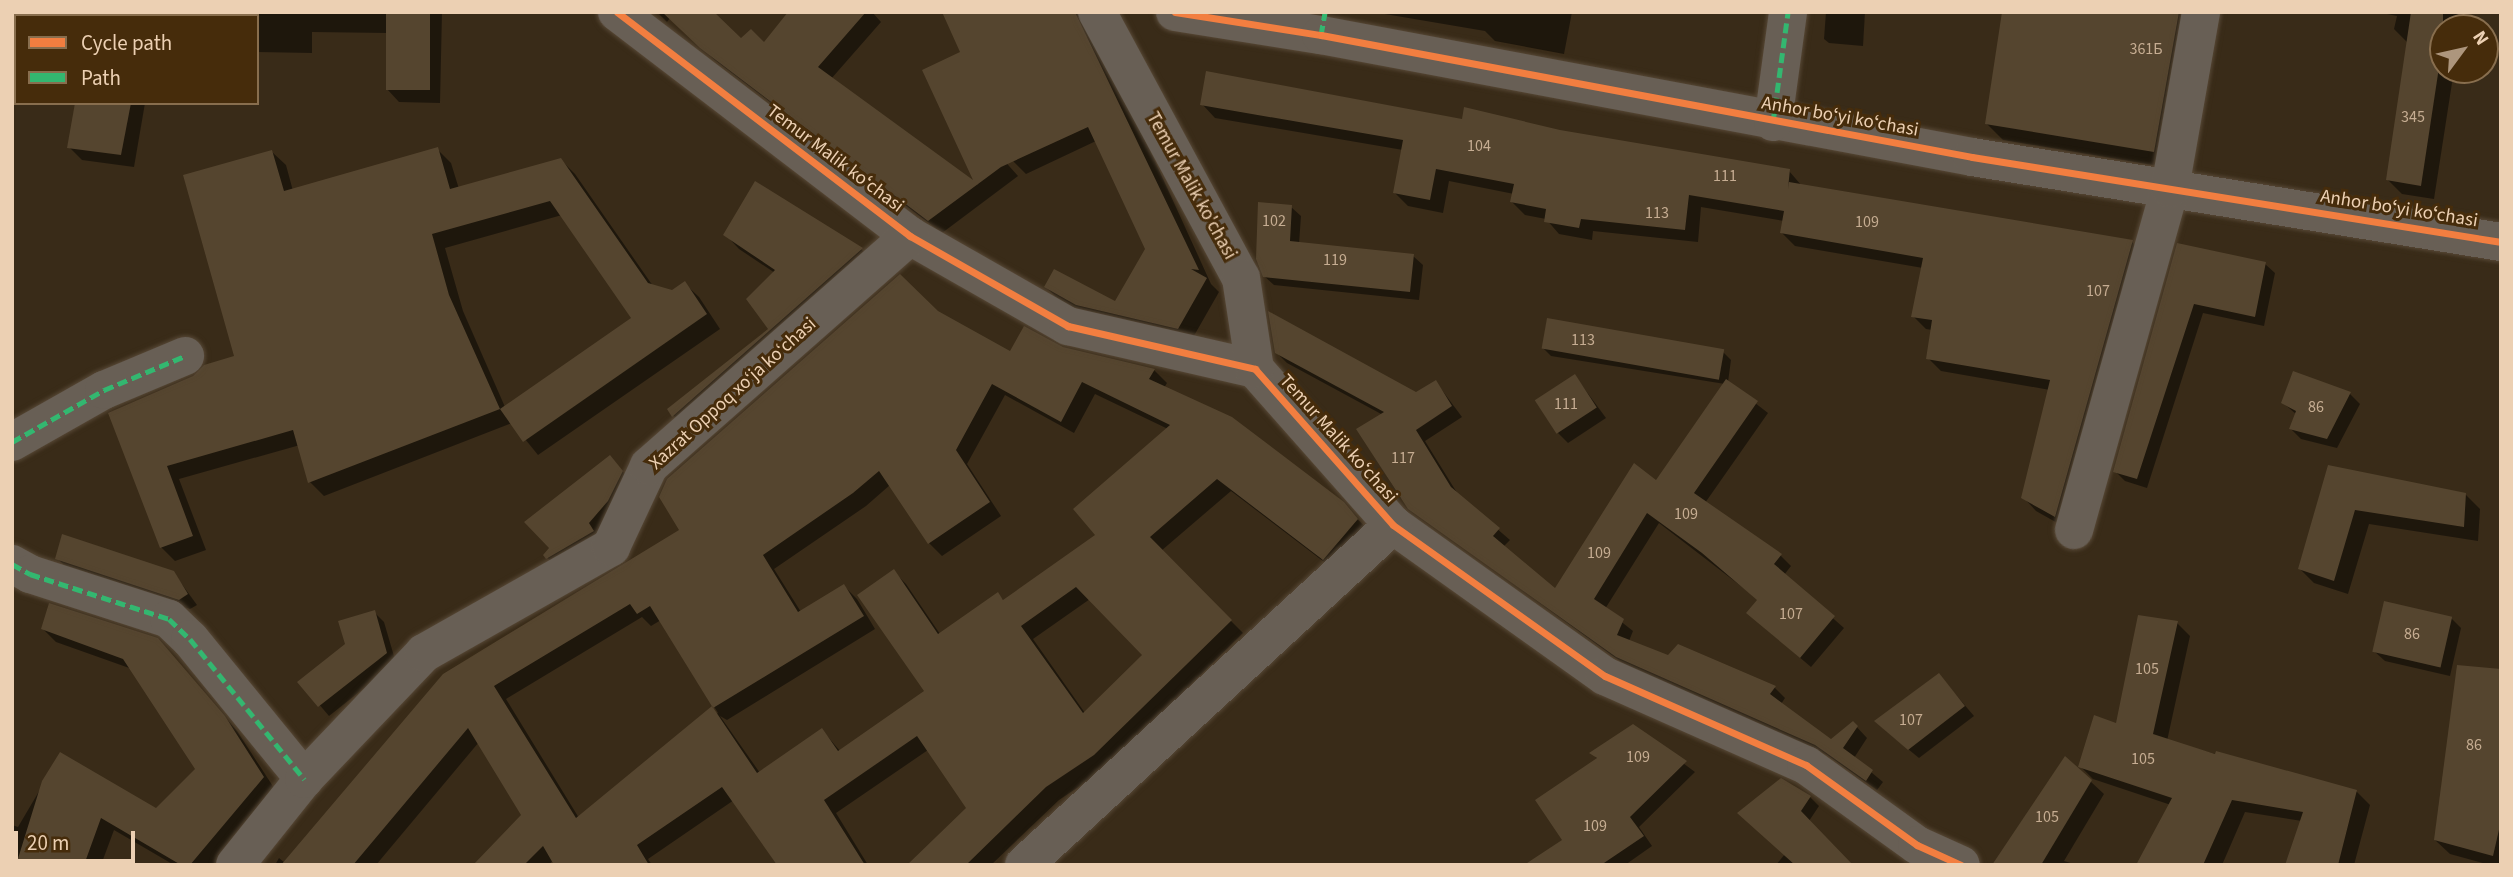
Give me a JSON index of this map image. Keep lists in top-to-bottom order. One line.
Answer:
{"streets":{"street":["Anhor boʻyi koʻchasi","Temur Malik koʻchasi","Temur Malik ko'chasi","Xazrat Oppoq xo‘ja ko‘chasi"]},"crossings":[["Temur Malik koʻchasi","Temur Malik ko'chasi"],["Temur Malik koʻchasi","Xazrat Oppoq xo‘ja ko‘chasi"]],"house_numbers":["361Б","345","104","111","113","102","109","119","107","113","111","86","117","109","109","107","86","105","107","86","109","105","105","109"],"legend":["Cycle path","Path"],"scale_bar":"20 m","north":"top right"}
